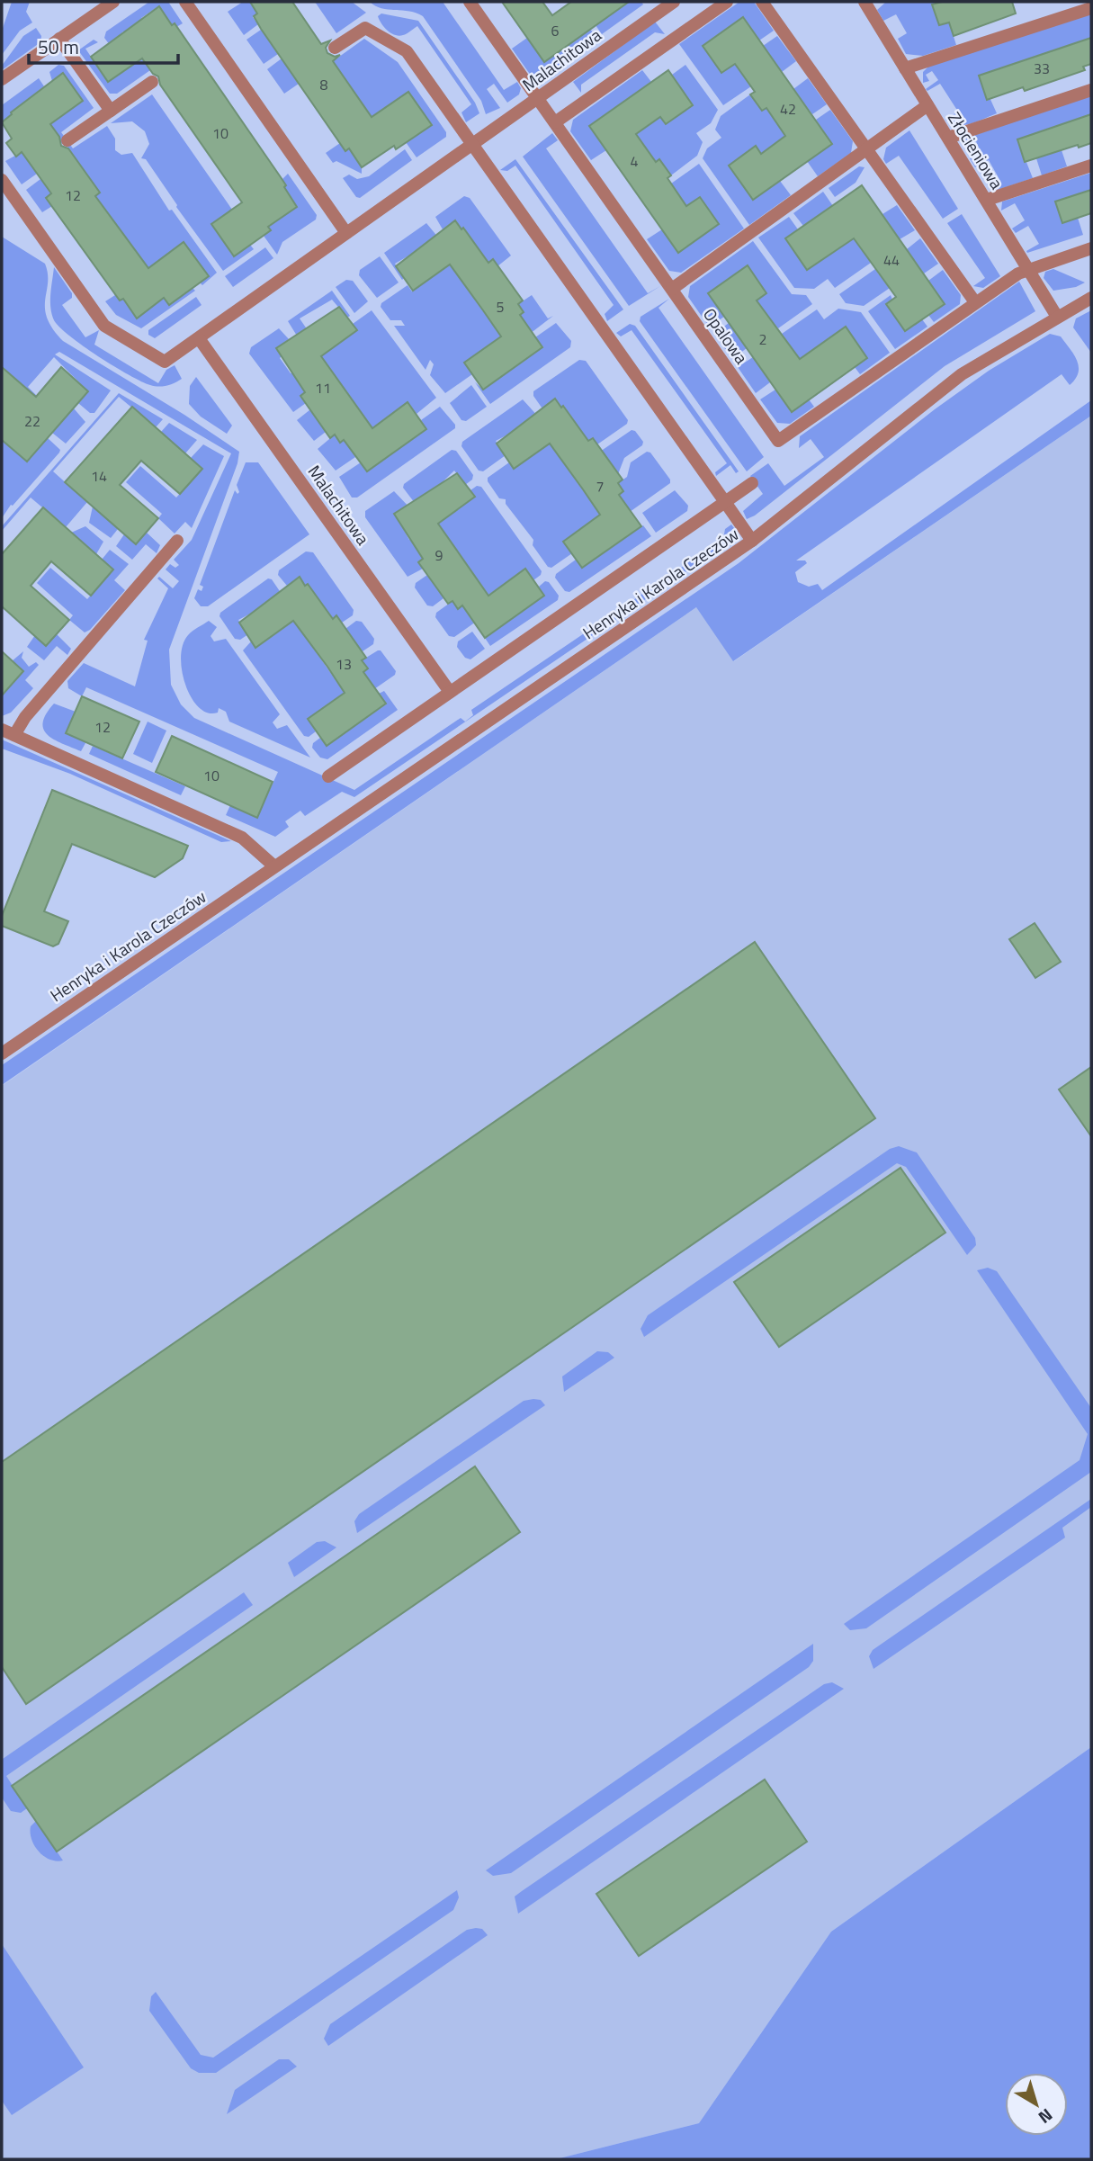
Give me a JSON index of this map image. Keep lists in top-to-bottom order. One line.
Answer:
{"streets":{"street":["Malachitowa","Złocieniowa","Opalowa","Henryka i Karola Czeczów"]},"crossings":[["Malachitowa","Opalowa"],["Złocieniowa","Opalowa"],["Złocieniowa","Henryka i Karola Czeczów"]],"house_numbers":["6","33","8","42","10","4","12","44","5","2","11","22","14","7","9","13","12","10"],"scale_bar":"50 m","north":"bottom right"}
